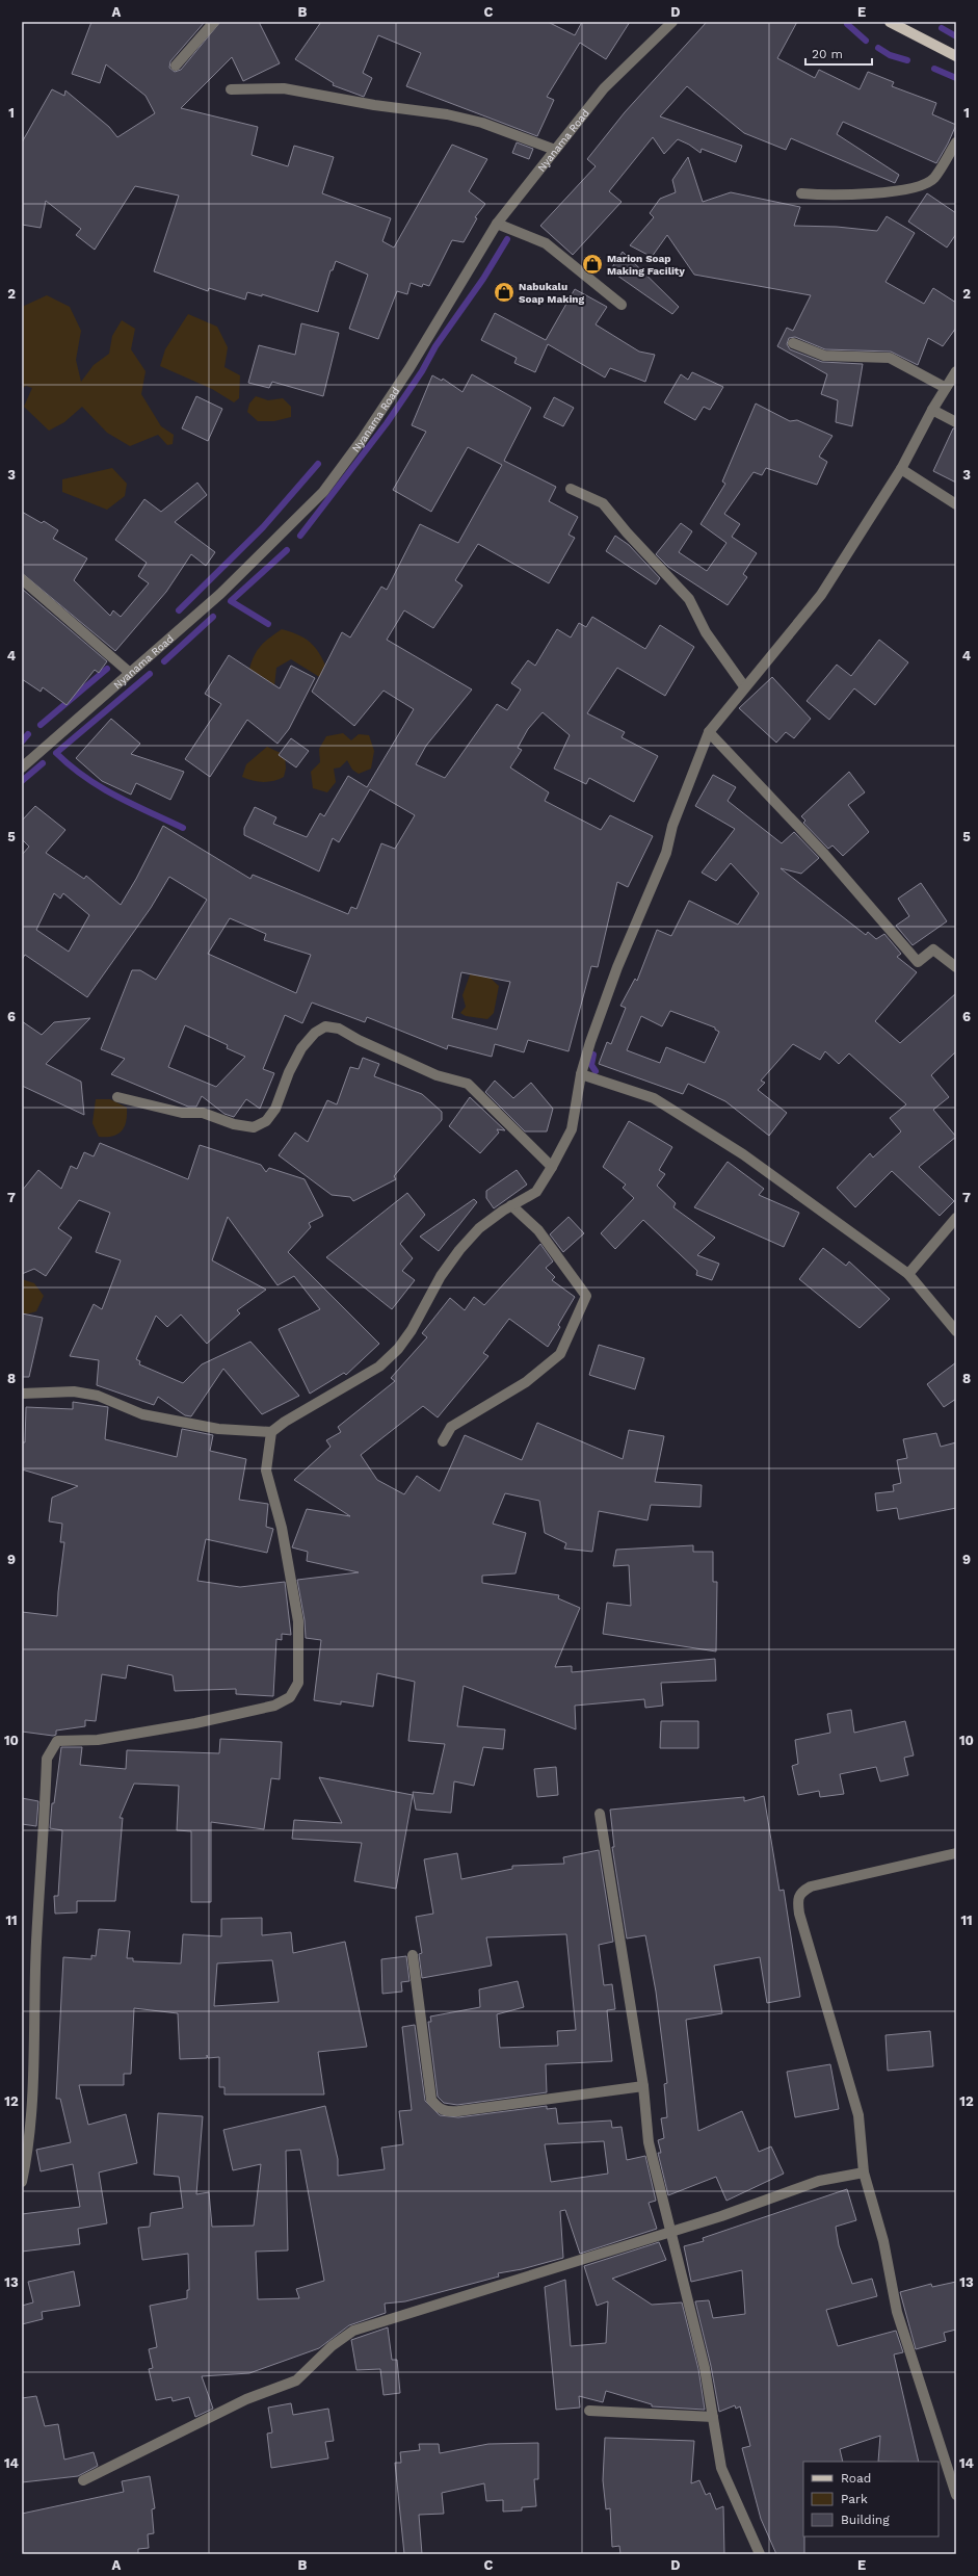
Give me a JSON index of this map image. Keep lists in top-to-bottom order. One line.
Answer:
{"streets":{"street":["Nyanama Road"]},"places":{"shop":["Marion Soap Making Facility","Nabukalu Soap Making"]},"legend":["Road","Park","Building"],"scale_bar":"20 m","grid":{"columns":["A","B","C","D","E"],"rows":["1","2","3","4","5","6","7","8","9","10","11","12","13","14"]}}
